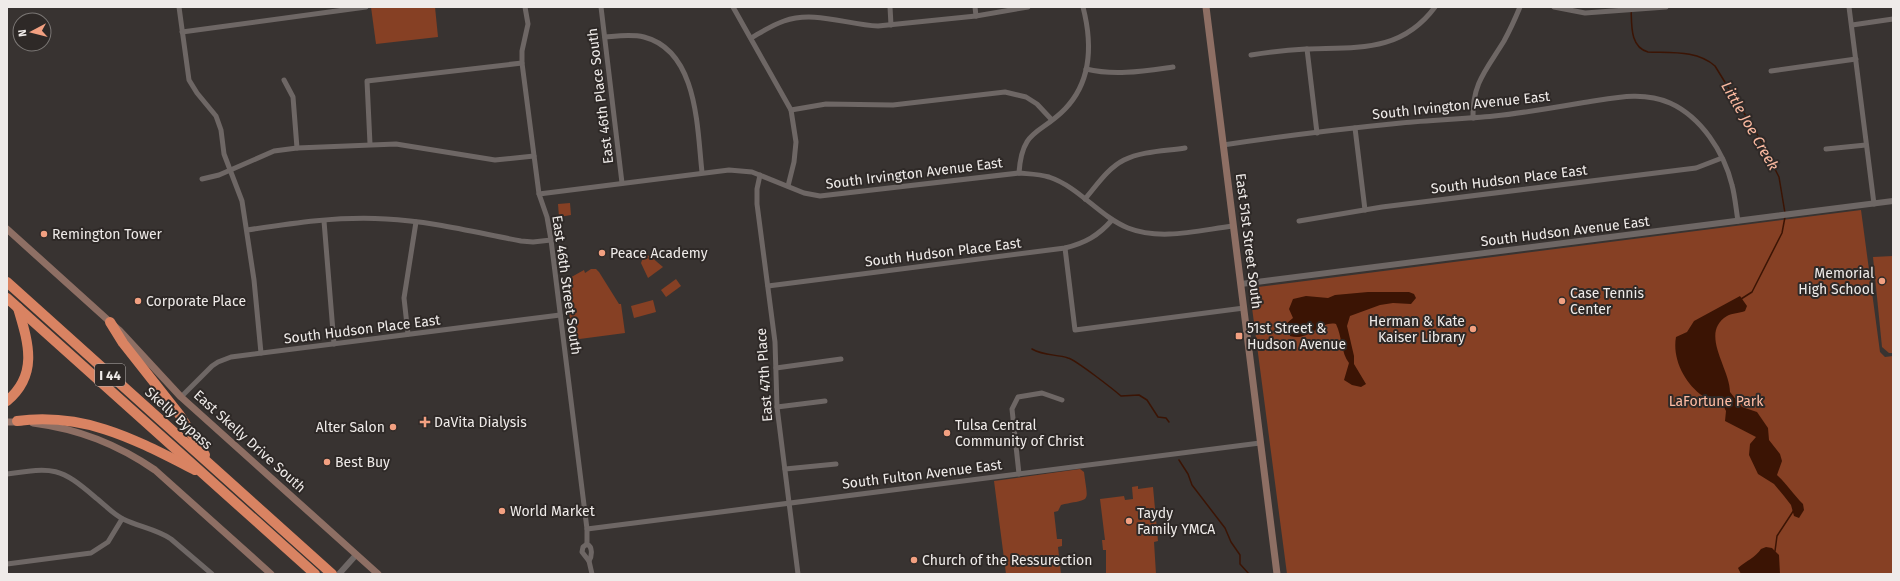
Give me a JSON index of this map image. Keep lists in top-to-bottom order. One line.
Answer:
{"streets":{"highway":["I 44","Skelly Bypass"],"main road":["East 51st Street South","East Skelly Drive South"],"street":["East 46th Place South","South Irvington Avenue East","South Hudson Place East","South Hudson Avenue East","East 46th Street South","East 47th Place","South Fulton Avenue East"]},"crossings":[["East 46th Place South","South Irvington Avenue East"],["South Irvington Avenue East","South Hudson Place East"],["South Irvington Avenue East","South Hudson Avenue East"],["South Irvington Avenue East","East 51st Street South"],["South Irvington Avenue East","East 46th Street South"],["South Irvington Avenue East","East 47th Place"],["South Hudson Place East","East 46th Street South"],["South Hudson Place East","East 47th Place"],["South Hudson Place East","East Skelly Drive South"],["South Hudson Avenue East","East 51st Street South"],["East 51st Street South","South Fulton Avenue East"],["East 46th Street South","South Fulton Avenue East"],["East 47th Place","South Fulton Avenue East"]],"water":["Little Joe Creek"],"parks":["LaFortune Park"],"places":{"other":["Remington Tower","Peace Academy","Memorial High School","Corporate Place","Case Tennis Center","Herman & Kate Kaiser Library","Alter Salon","Tulsa Central Community of Christ","Best Buy","World Market","Taydy Family YMCA","Church of the Ressurection"],"transit":["51st Street & Hudson Avenue"],"health":["DaVita Dialysis"]},"north":"left"}
